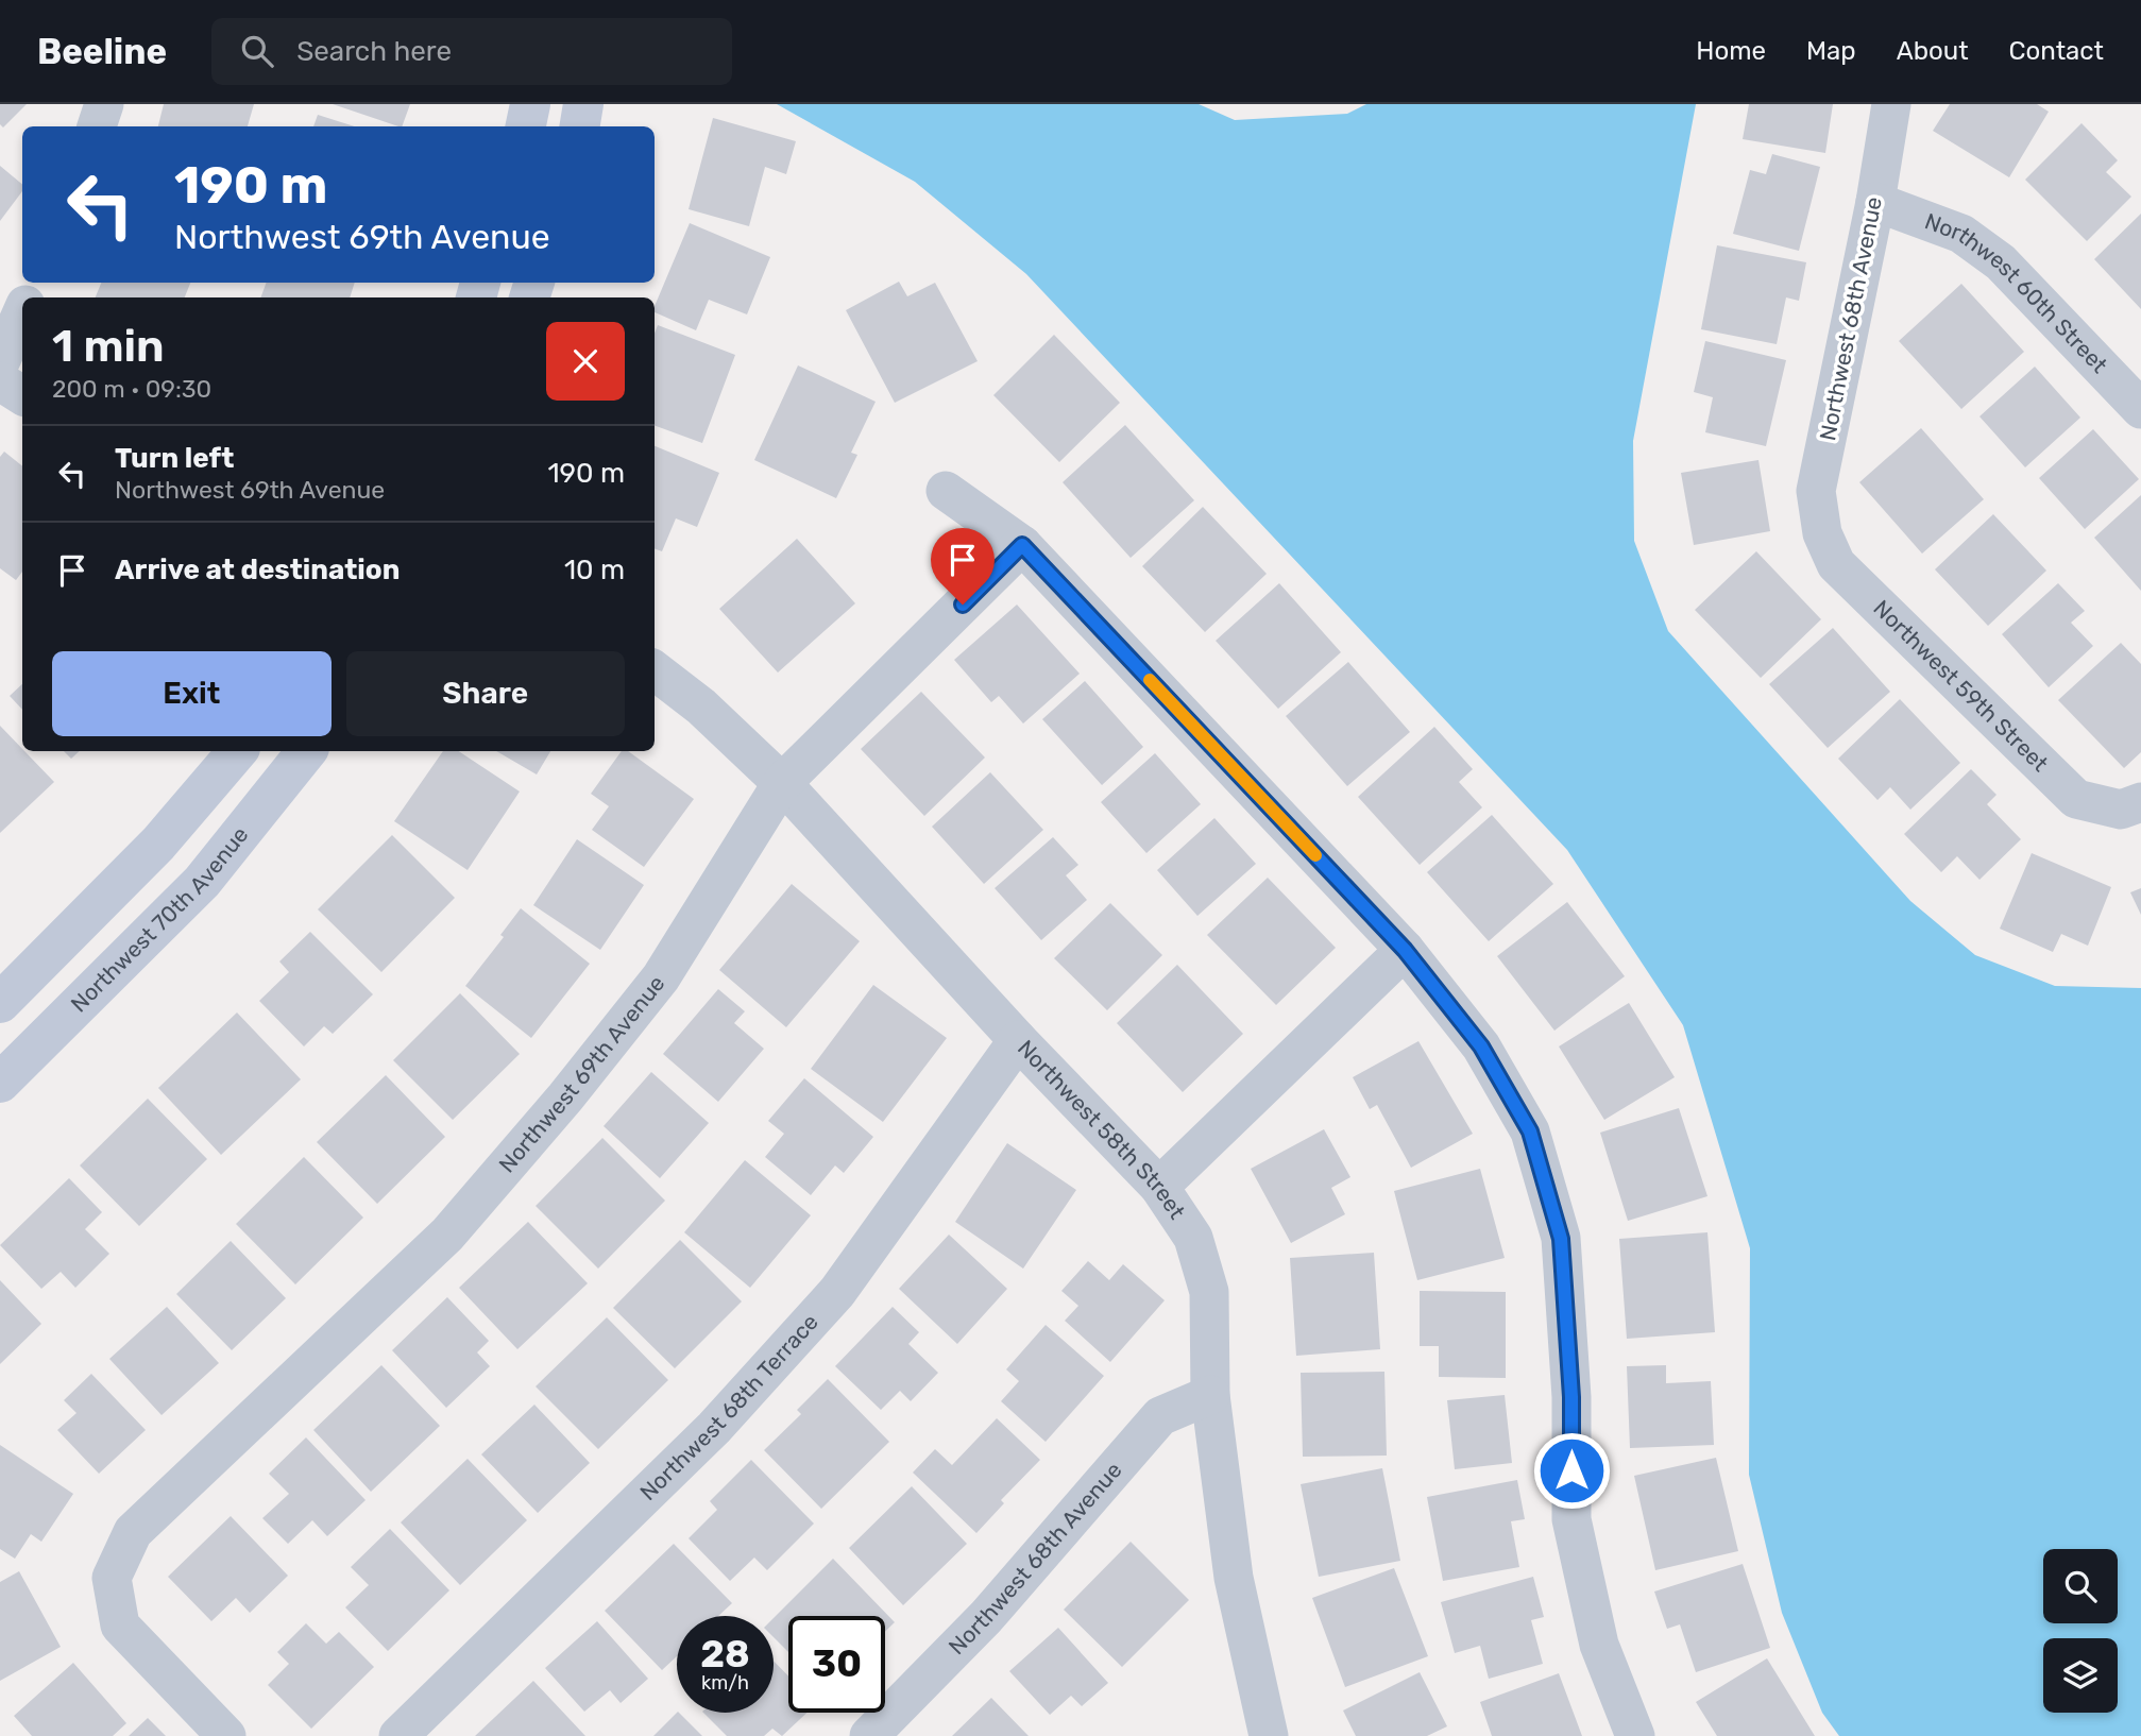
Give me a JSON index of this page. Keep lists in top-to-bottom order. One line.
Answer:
{"streets":{"street":["Northwest 60th Street","Northwest 68th Avenue","Northwest 59th Street","Northwest 70th Avenue","Northwest 69th Avenue","Northwest 58th Street","Northwest 68th Terrace"]},"crossings":[["Northwest 60th Street","Northwest 68th Avenue"],["Northwest 68th Avenue","Northwest 59th Street"],["Northwest 68th Avenue","Northwest 58th Street"],["Northwest 69th Avenue","Northwest 58th Street"],["Northwest 58th Street","Northwest 68th Terrace"]],"page":{"header":"Beeline","search":"Search here","nav":["Home","Map","About","Contact"],"turn":["190 m","Northwest 69th Avenue"],"heading":["1 min","200 m · 09:30"],"list":[{"name":"Turn left","note":"Northwest 69th Avenue","value":"190 m"},{"name":"Arrive at destination","value":"10 m"}],"buttons":["Exit","Share"],"speed":"28 km/h","limit":"30"}}
